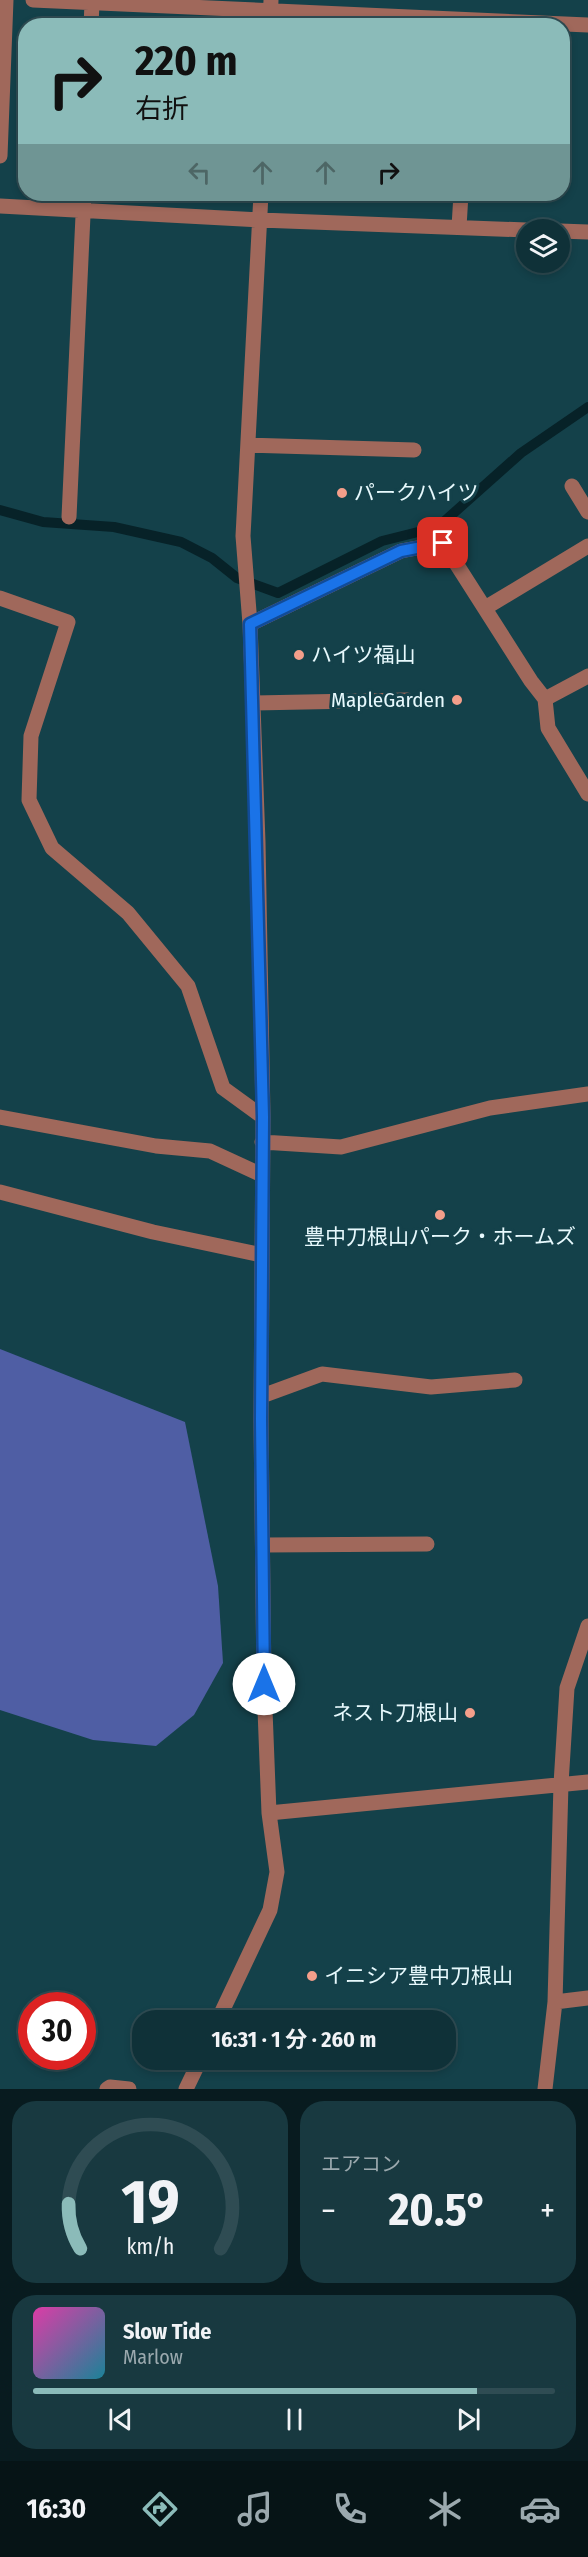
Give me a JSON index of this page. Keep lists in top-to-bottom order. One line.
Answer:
{"places":["パークハイツ","ハイツ福山","MapleGarden","豊中刀根山パーク・ホームズ","ネスト刀根山","イニシア豊中刀根山"],"page":{"turn":["220 m","右折"],"limit":"30","trip":"16:31 · 1 分 · 260 m","tile":"エアコン","heat":["−","20.5°","+"],"song":["Slow Tide","Marlow"],"tabs":"16:30","gauge":["19","km/h"]}}
